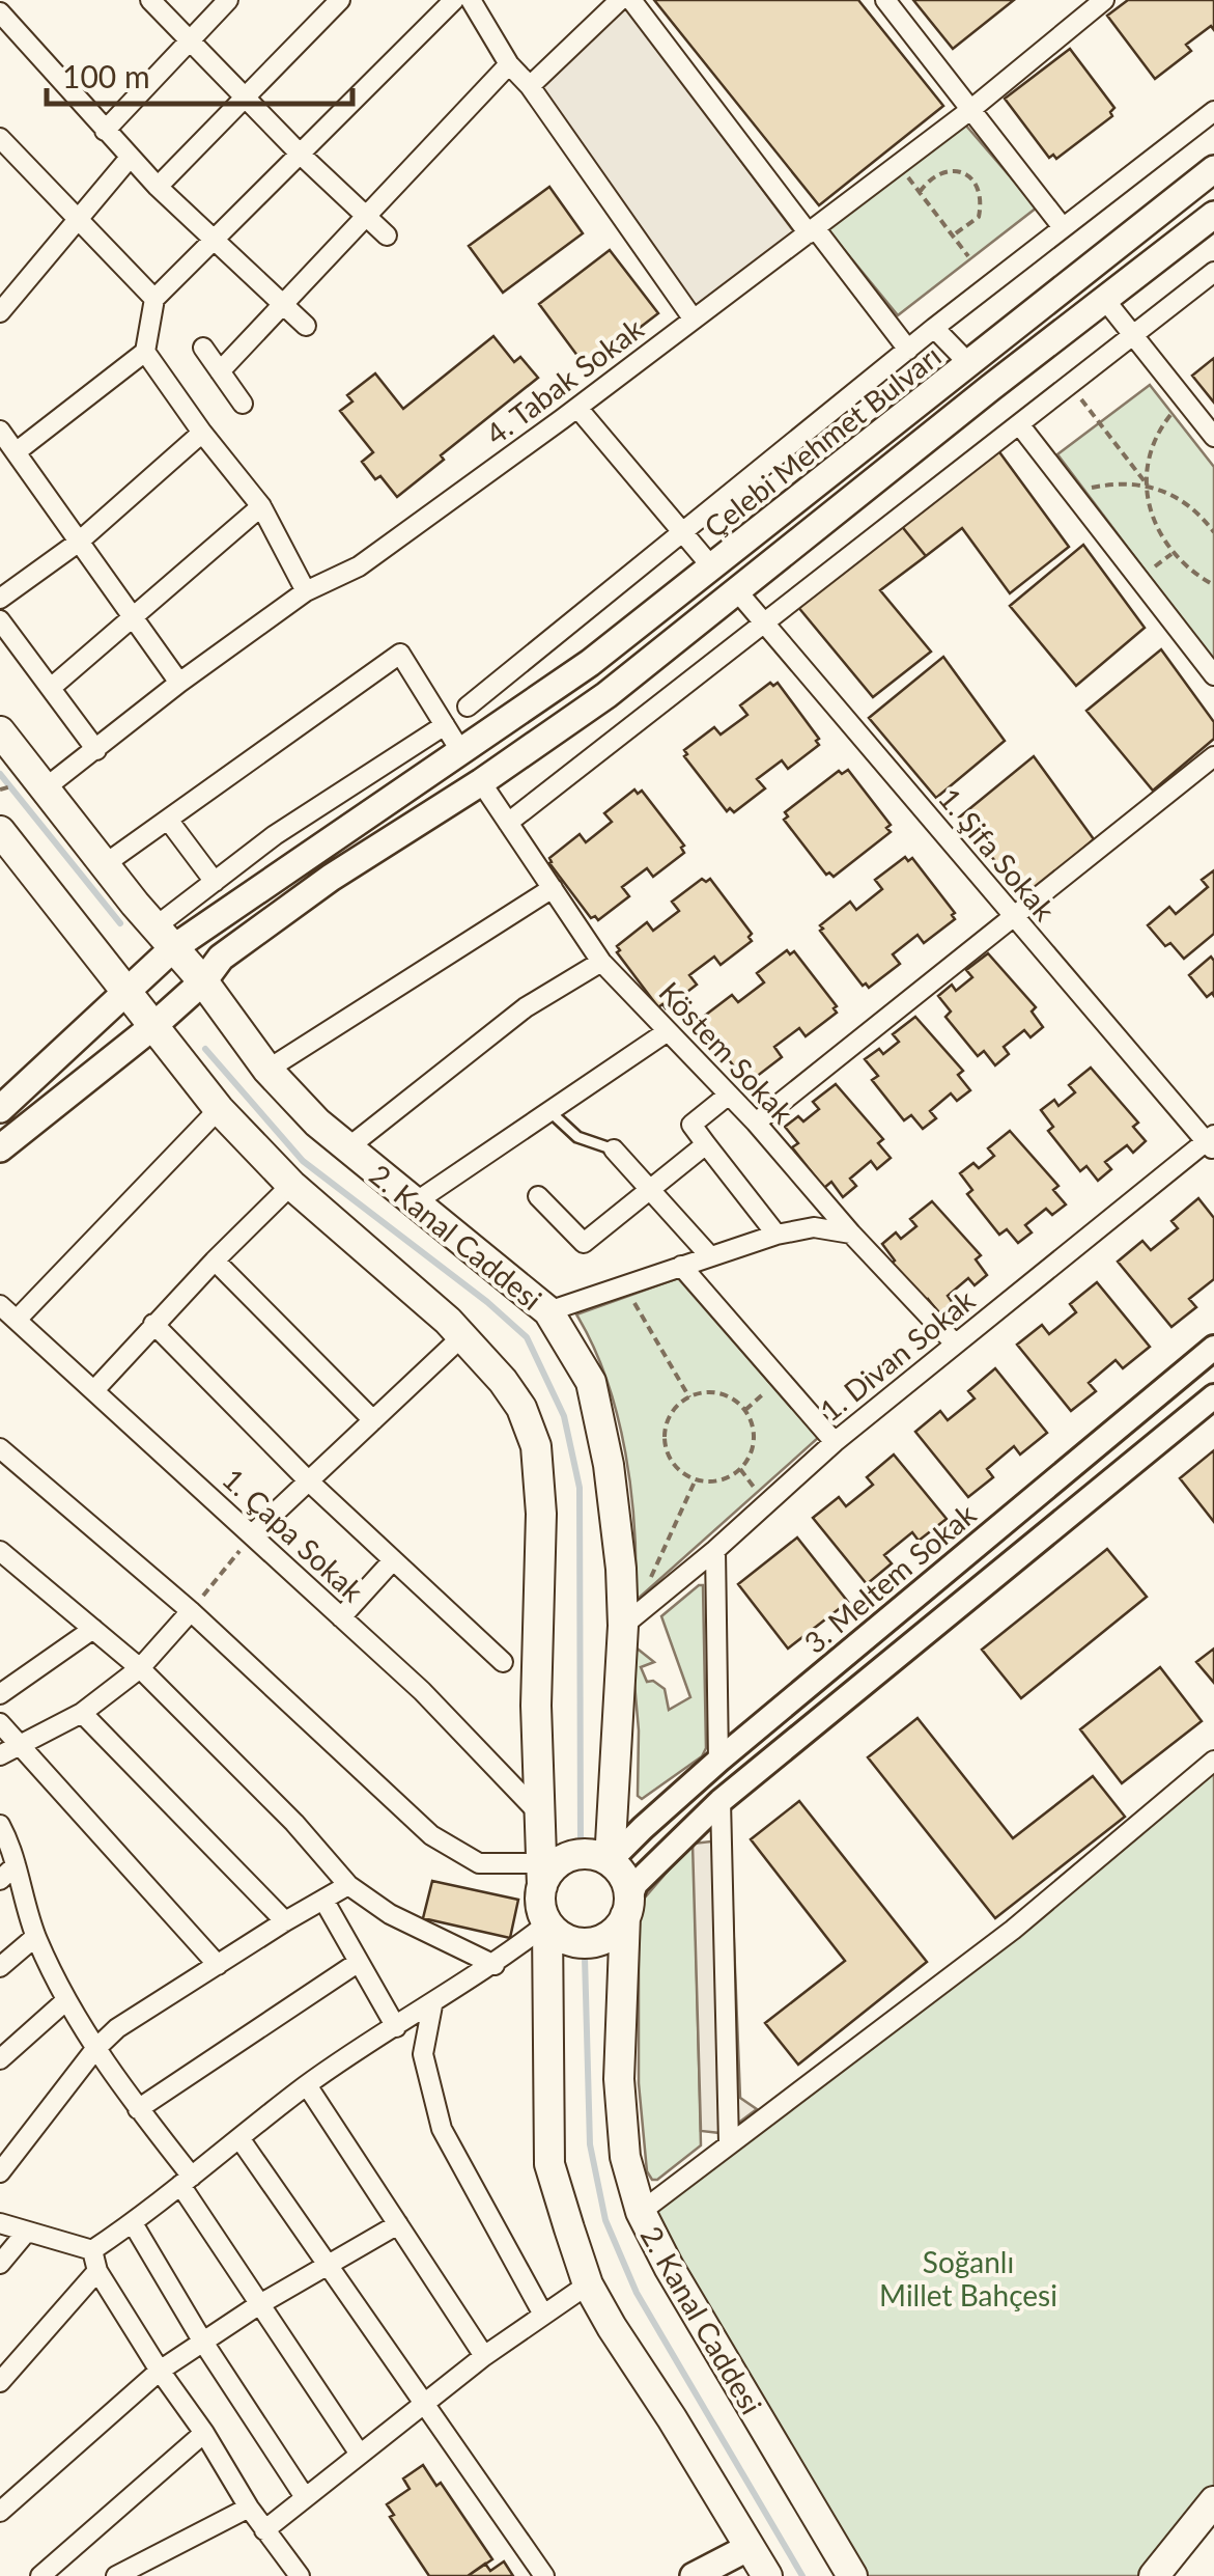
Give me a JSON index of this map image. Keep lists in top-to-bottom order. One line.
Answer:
{"streets":{"main road":["Çelebi Mehmet Bulvarı","2. Kanal Caddesi"],"street":["4. Tabak Sokak","1. Şifa Sokak","Köstem Sokak","1. Divan Sokak","1. Çapa Sokak","3. Meltem Sokak"]},"crossings":[["4. Tabak Sokak","2. Kanal Caddesi"],["Çelebi Mehmet Bulvarı","2. Kanal Caddesi"],["1. Şifa Sokak","1. Divan Sokak"],["Köstem Sokak","1. Divan Sokak"],["2. Kanal Caddesi","1. Divan Sokak"],["2. Kanal Caddesi","3. Meltem Sokak"]],"parks":["Soğanlı Millet Bahçesi"],"scale_bar":"100 m"}
